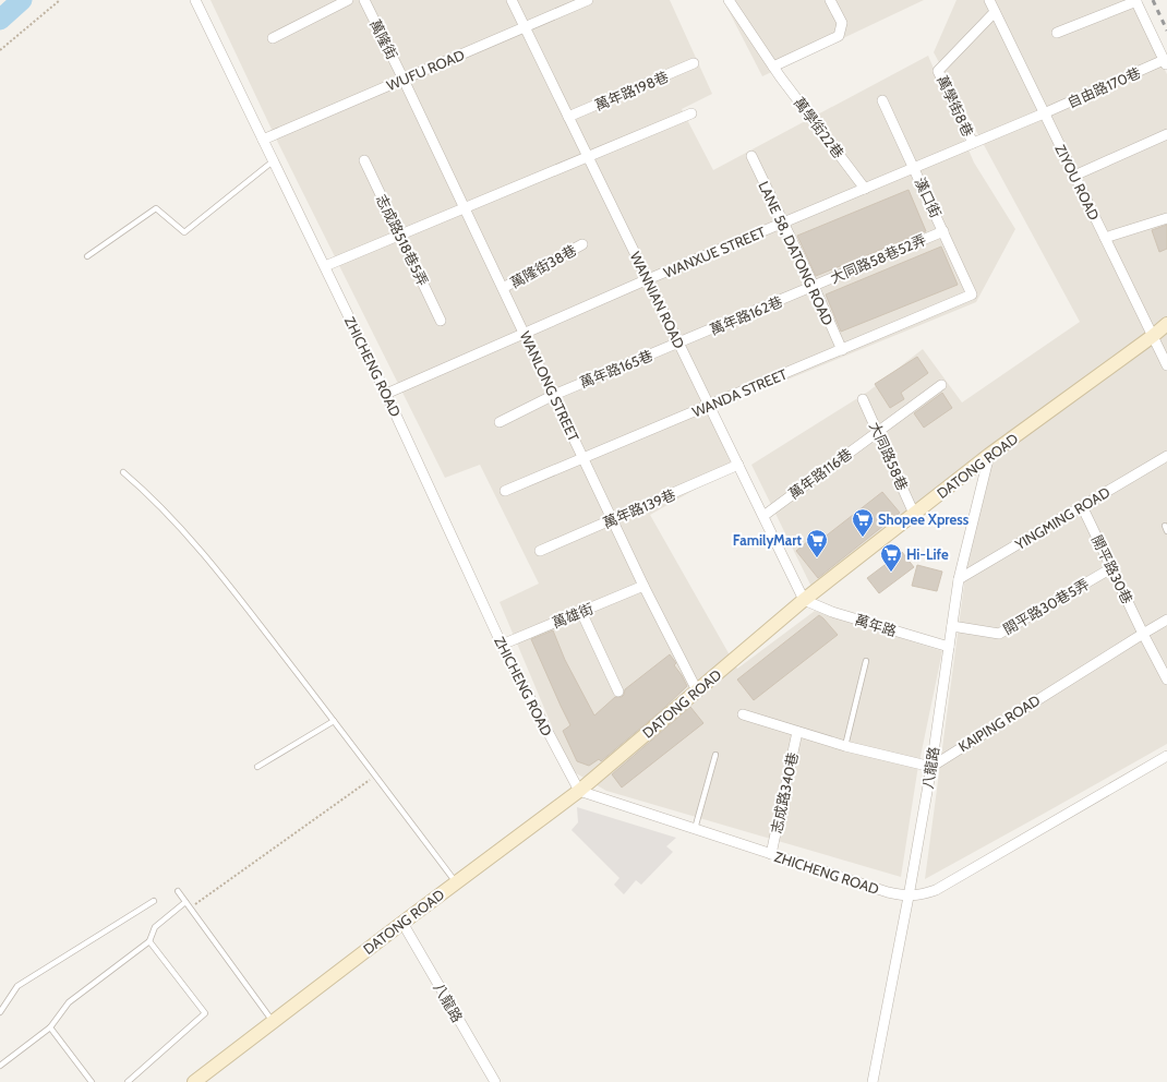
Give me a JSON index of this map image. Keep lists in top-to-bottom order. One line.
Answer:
{"streets":{"main road":["DATONG ROAD"],"street":["萬隆街","WUFU ROAD","自由路170巷","萬年路198巷","萬學街8巷","萬學街22巷","ZIYOU ROAD","漢口街","志成路518巷5弄","WANXUE STREET","LANE 58, DATONG ROAD","大同路58巷52弄","萬隆街38巷","WANNIAN ROAD","萬年路162巷","ZHICHENG ROAD","萬年路165巷","WANLONG STREET","WANDA STREET","大同路58巷","萬年路116巷","萬年路139巷","YINGMING ROAD","開平路30巷","開平路30巷5弄","萬雄街","萬年路","KAIPING ROAD","八龍路","志成路340巷"]},"crossings":[["萬隆街","WUFU ROAD"],["萬隆街","WANLONG STREET"],["WUFU ROAD","WANNIAN ROAD"],["WUFU ROAD","ZHICHENG ROAD"],["WUFU ROAD","WANLONG STREET"],["自由路170巷","ZIYOU ROAD"],["自由路170巷","WANXUE STREET"],["萬年路198巷","WANNIAN ROAD"],["萬學街8巷","ZIYOU ROAD"],["萬學街8巷","WANXUE STREET"],["萬學街22巷","WANXUE STREET"],["ZIYOU ROAD","WANXUE STREET"],["ZIYOU ROAD","DATONG ROAD"],["漢口街","WANXUE STREET"],["漢口街","大同路58巷52弄"],["漢口街","WANDA STREET"],["WANXUE STREET","LANE 58, DATONG ROAD"],["WANXUE STREET","WANNIAN ROAD"],["WANXUE STREET","ZHICHENG ROAD"],["WANXUE STREET","WANLONG STREET"],["LANE 58, DATONG ROAD","大同路58巷52弄"],["LANE 58, DATONG ROAD","萬年路162巷"],["LANE 58, DATONG ROAD","WANDA STREET"],["大同路58巷52弄","萬年路162巷"],["萬隆街38巷","WANLONG STREET"],["WANNIAN ROAD","萬年路162巷"],["WANNIAN ROAD","萬年路165巷"],["WANNIAN ROAD","WANDA STREET"],["WANNIAN ROAD","DATONG ROAD"],["WANNIAN ROAD","萬年路116巷"],["WANNIAN ROAD","萬年路139巷"],["WANNIAN ROAD","萬年路"],["萬年路162巷","萬年路165巷"],["ZHICHENG ROAD","DATONG ROAD"],["ZHICHENG ROAD","萬雄街"],["ZHICHENG ROAD","八龍路"],["ZHICHENG ROAD","志成路340巷"],["萬年路165巷","WANLONG STREET"],["WANLONG STREET","WANDA STREET"],["WANLONG STREET","DATONG ROAD"],["WANLONG STREET","萬年路139巷"],["WANLONG STREET","萬雄街"],["大同路58巷","DATONG ROAD"],["大同路58巷","萬年路116巷"],["DATONG ROAD","萬年路"],["DATONG ROAD","八龍路"],["YINGMING ROAD","開平路30巷"],["YINGMING ROAD","八龍路"],["開平路30巷","開平路30巷5弄"],["開平路30巷","KAIPING ROAD"],["開平路30巷5弄","八龍路"],["萬年路","八龍路"],["KAIPING ROAD","八龍路"]],"places":{"supermarket":["Shopee Xpress","FamilyMart","Hi-Life"]}}
